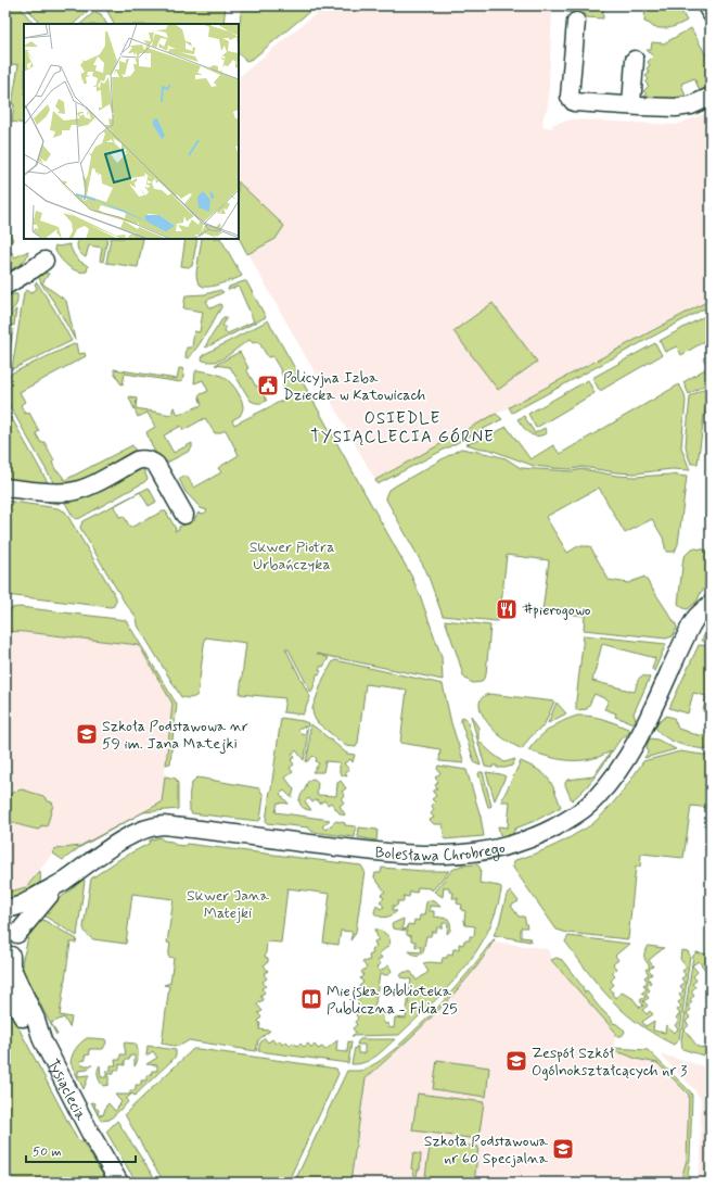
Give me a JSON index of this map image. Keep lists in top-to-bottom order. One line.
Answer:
{"streets":{"street":["Bolesława Chrobrego","Tysiąclecia"]},"districts":["OSIEDLE TYSIĄCLECIA GÓRNE"],"parks":["Skwer Piotra Urbańczyka","Skwer Jana Matejki"],"places":{"public building":["Policyjna Izba Dziecka w Katowicach"],"restaurant":["#pierogowo"],"school or university":["Szkoła Podstawowa nr 59 im. Jana Matejki","Zespół Szkół Ogólnokształcących nr 3","Szkoła Podstawowa nr 60 Specjalna"],"library":["Miejska Biblioteka Publiczna - Filia 25"]},"scale_bar":"50 m"}
